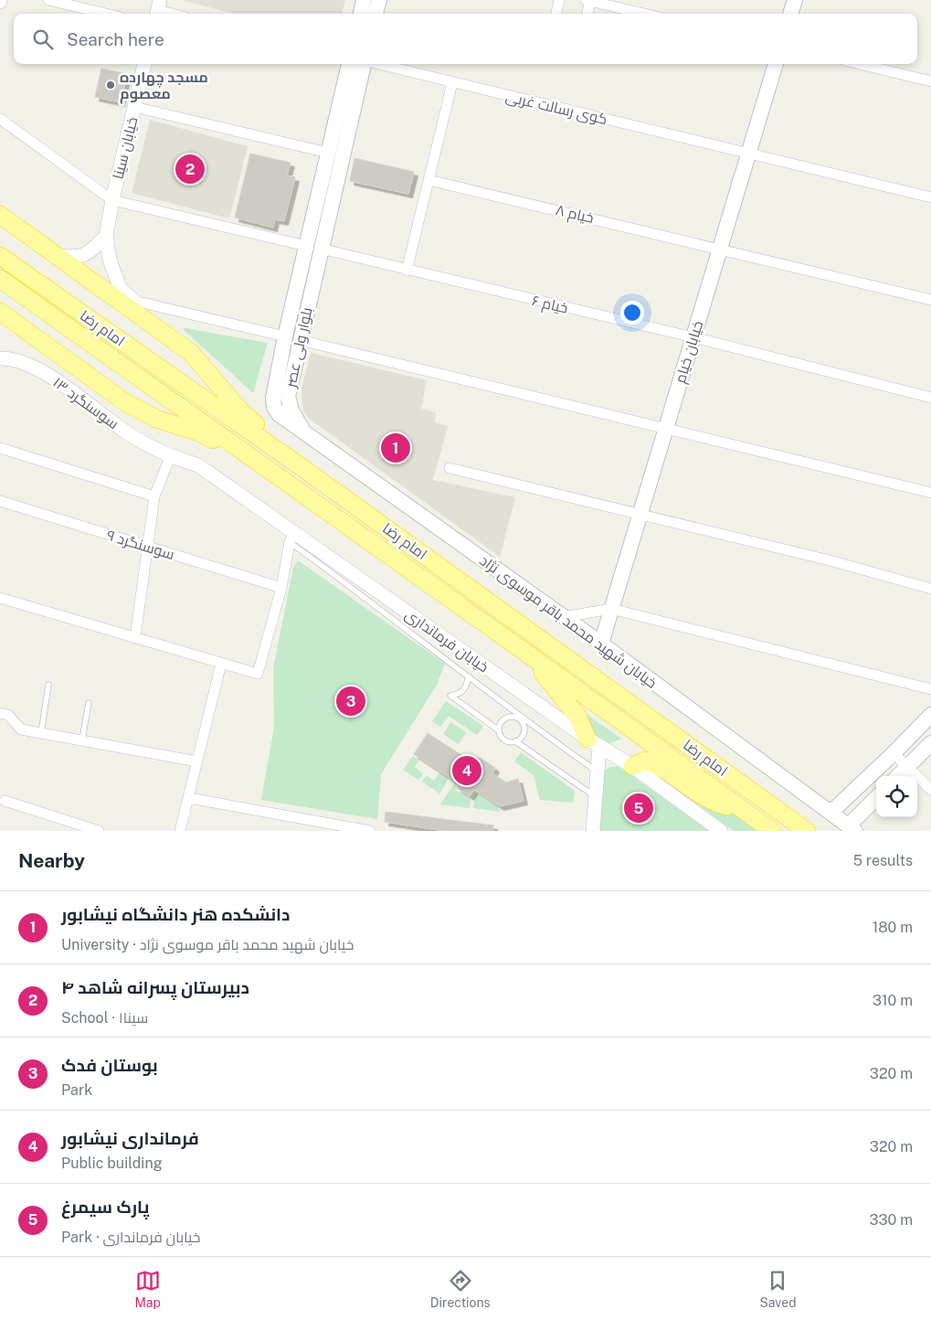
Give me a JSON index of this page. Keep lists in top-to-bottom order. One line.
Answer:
{"streets":{"highway":["امام رضا"],"main road":["بلوار ولی عصر","خیابان خیام","خیابان شهید محمد باقر موسوی نژاد"],"street":["کوی رسالت غربی","خیابان سینا","خیام ۸","خیام ۶","سوسنگرد ۱۳","سوسنگرد ۹","خیابان فرمانداری"]},"crossings":[["کوی رسالت غربی","خیابان خیام"],["خیابان سینا","خیام ۶"],["خیام ۸","خیابان خیام"],["خیام ۶","بلوار ولی عصر"],["خیام ۶","خیابان خیام"],["بلوار ولی عصر","خیابان شهید محمد باقر موسوی نژاد"],["خیابان خیام","خیابان شهید محمد باقر موسوی نژاد"],["سوسنگرد ۱۳","خیابان فرمانداری"]],"places":["مسجد چهارده معصوم"],"page":{"search":"Search here","pins":["2","1","3","4","5"],"heading":["Nearby","5 results"],"list":[{"mark":"1","name":"دانشکده هنر دانشگاه نیشابور","note":"University · خیابان شهید محمد باقر موسوی نژاد","value":"180 m"},{"mark":"2","name":"دبیرستان پسرانه شاهد ۴","note":"School · سینا۱","value":"310 m"},{"mark":"3","name":"بوستان فدک","note":"Park","value":"320 m"},{"mark":"4","name":"فرمانداری نیشابور","note":"Public building","value":"320 m"},{"mark":"5","name":"پارک سیمرغ","note":"Park · خیابان فرمانداری","value":"330 m"}],"nav":["Map","Directions","Saved"]}}
